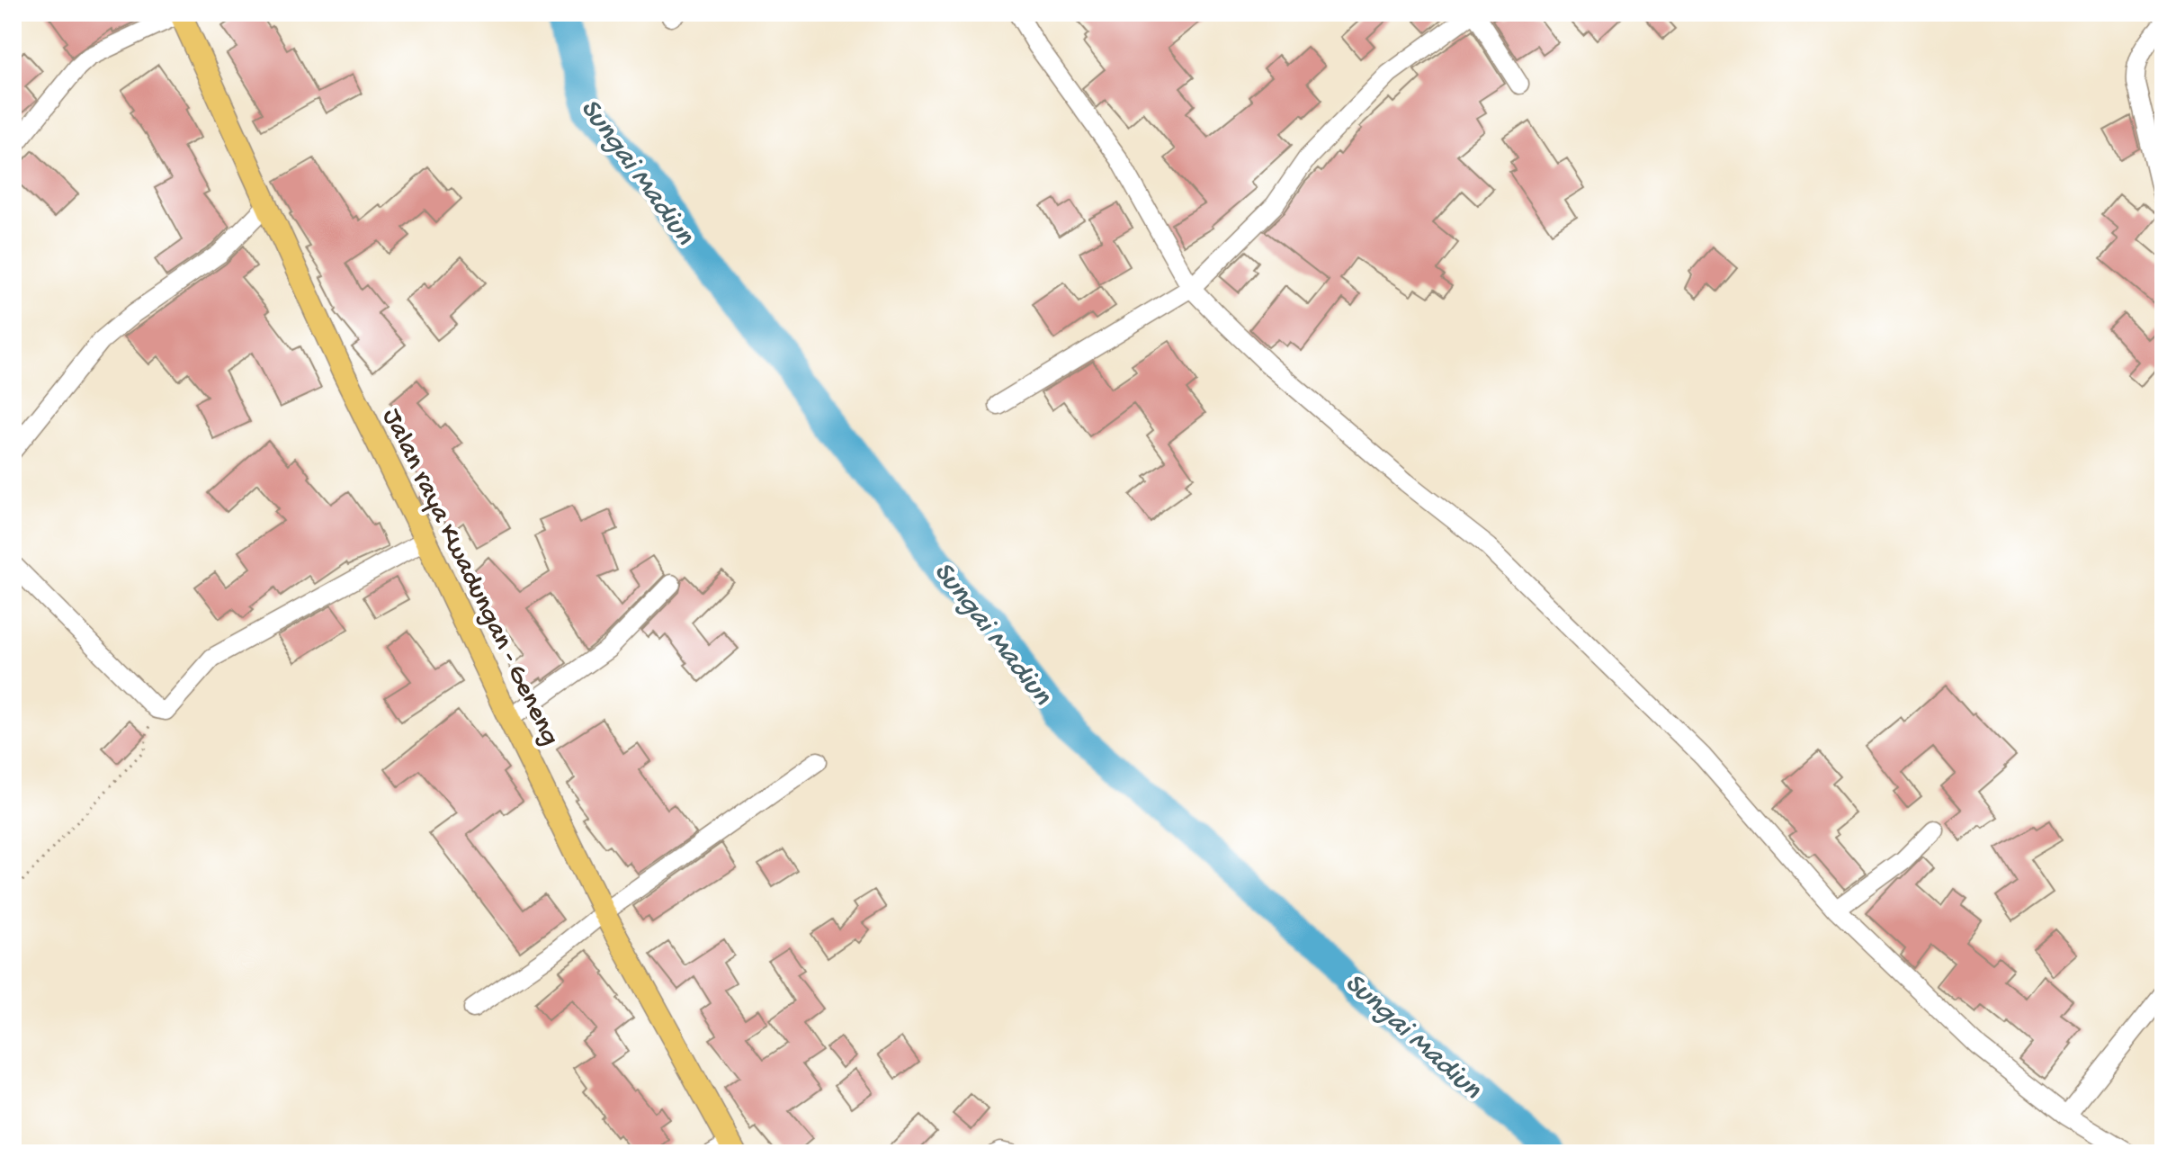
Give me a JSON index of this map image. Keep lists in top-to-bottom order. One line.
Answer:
{"streets":{"main road":["Jalan raya Kwadungan - Geneng"]},"water":["Sungai Madiun"]}
